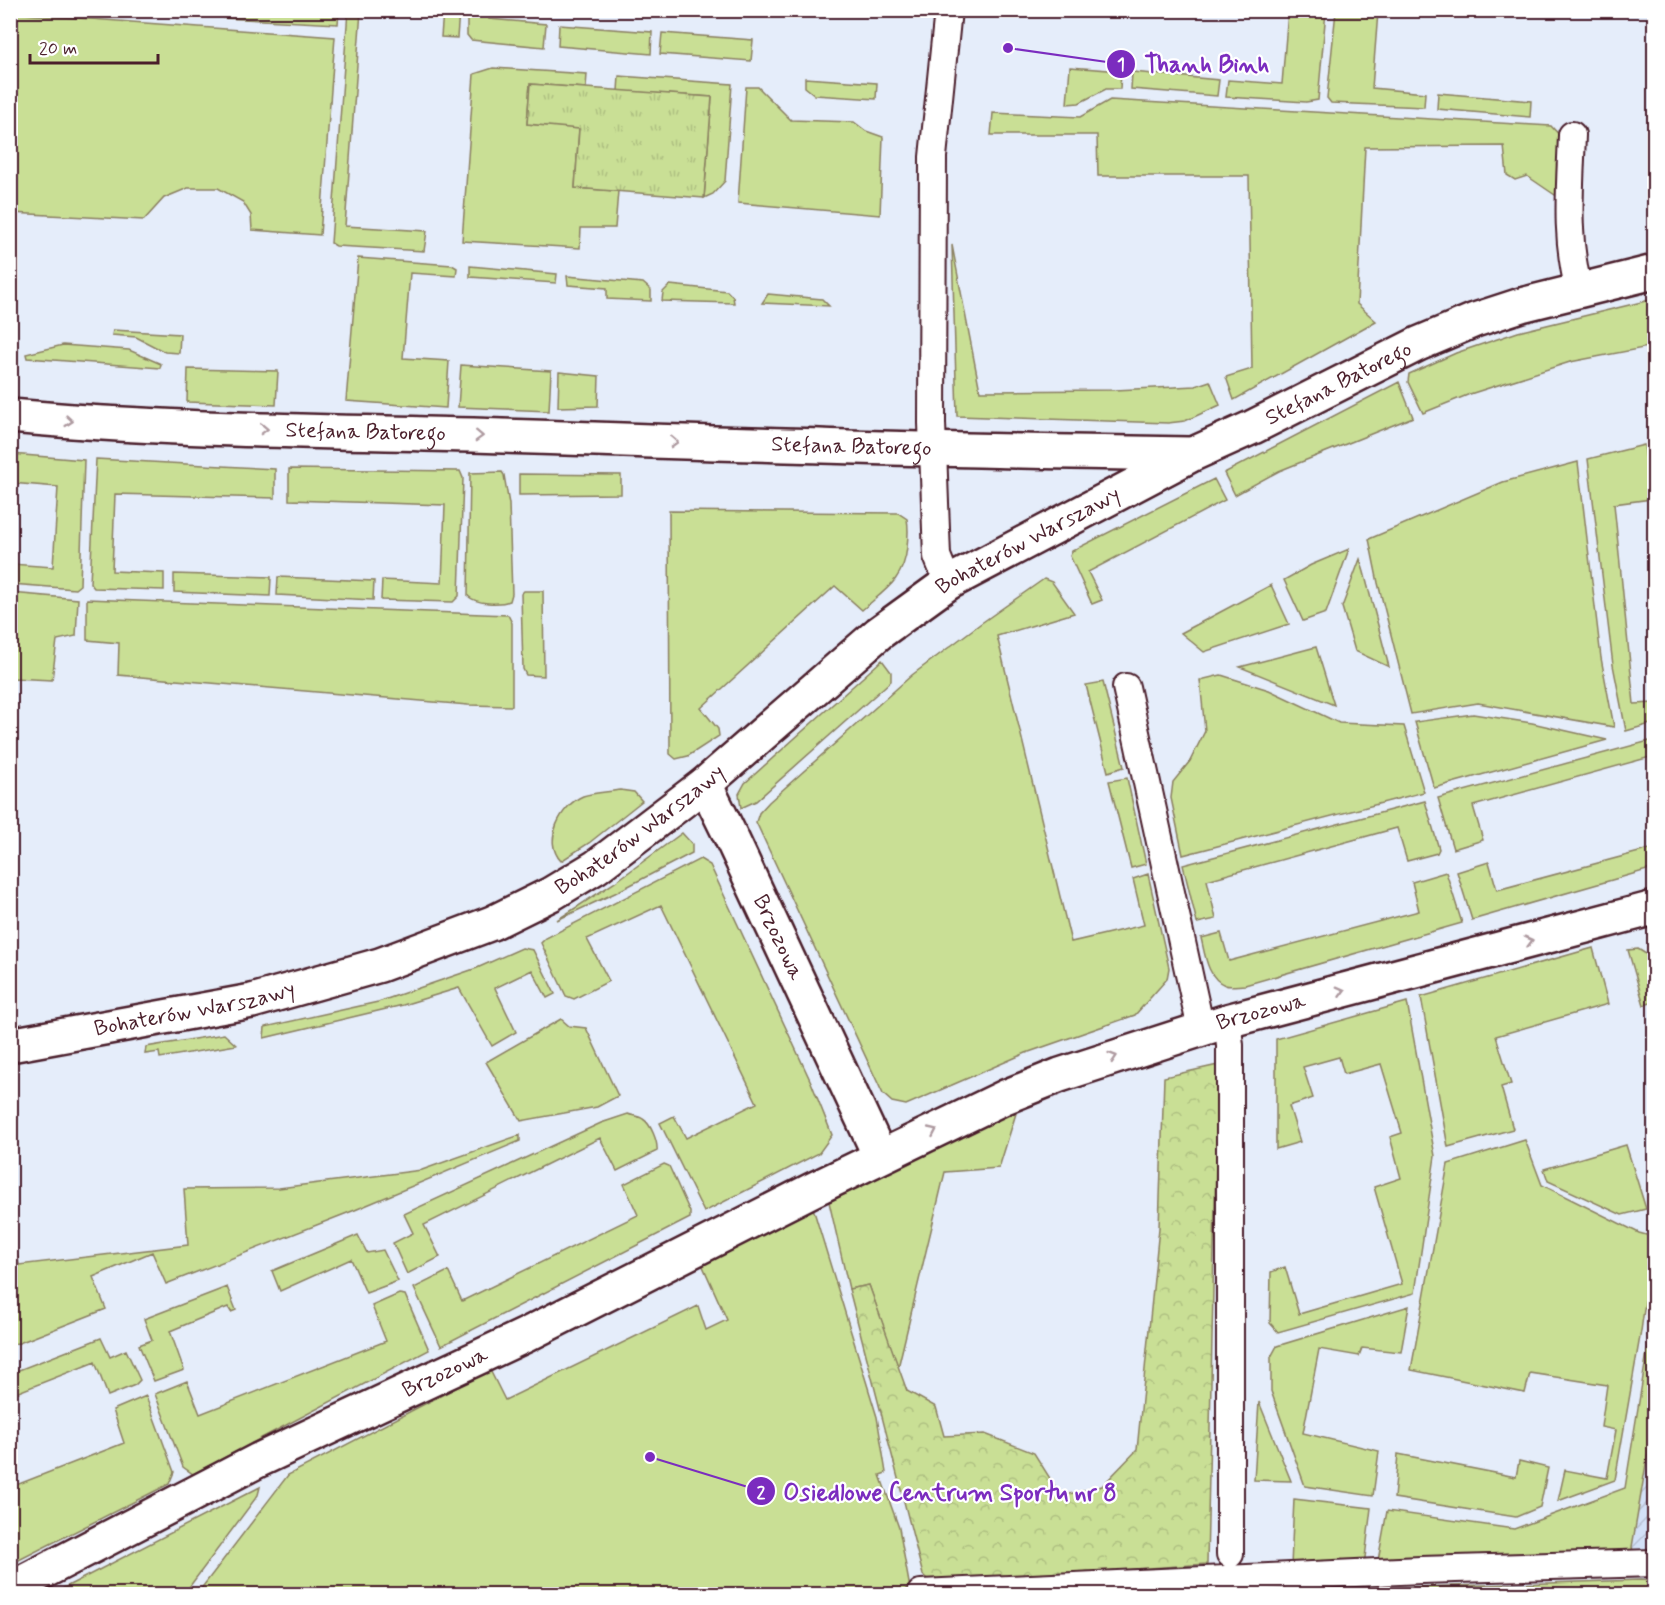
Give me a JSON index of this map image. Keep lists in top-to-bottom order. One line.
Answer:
{"streets":{"street":["Stefana Batorego","Bohaterów Warszawy","Brzozowa"]},"crossings":[["Stefana Batorego","Bohaterów Warszawy"],["Bohaterów Warszawy","Brzozowa"]],"one_way":["Stefana Batorego","Brzozowa"],"places":["Thanh Binh","Osiedlowe Centrum Sportu nr 8"],"scale_bar":"20 m"}
